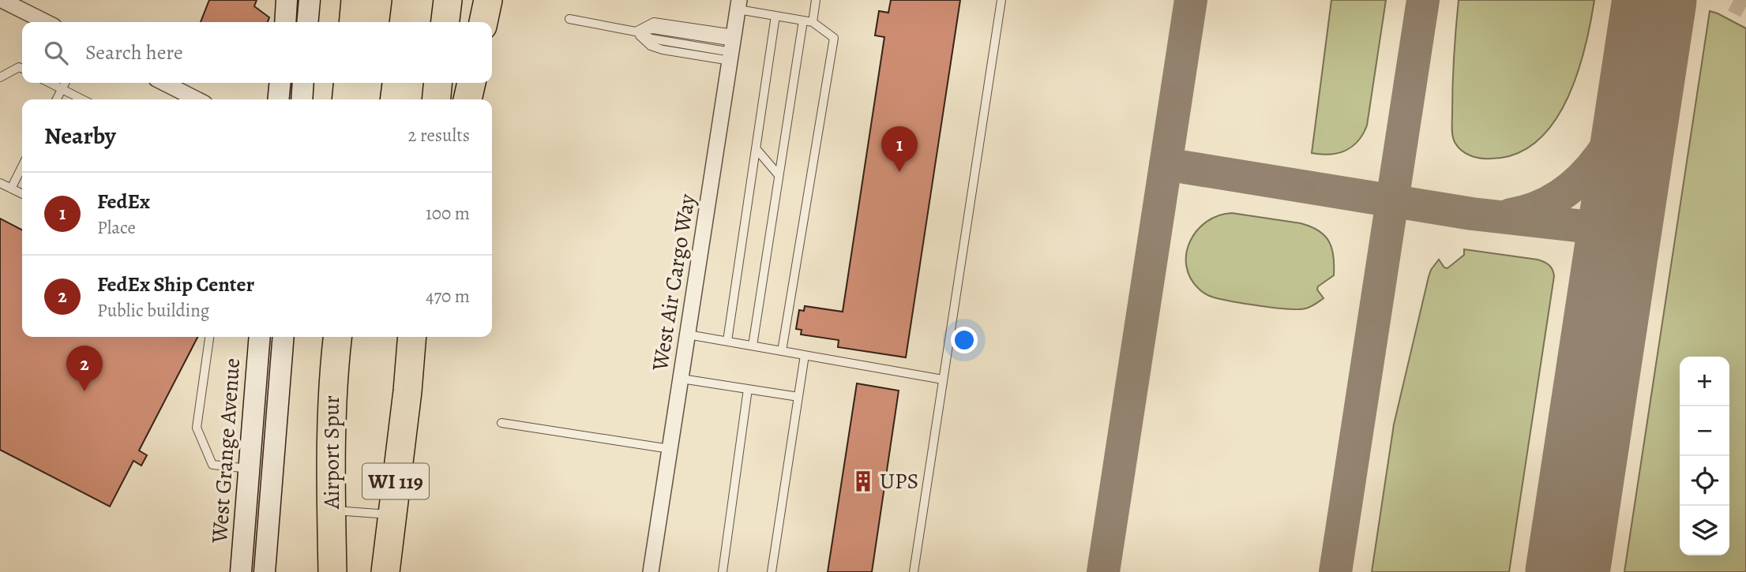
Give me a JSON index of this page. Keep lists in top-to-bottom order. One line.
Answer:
{"streets":{"highway":["Airport Spur","WI 119"],"street":["West Air Cargo Way","West Grange Avenue"]},"places":{"building":["UPS"]},"page":{"search":"Search here","heading":["Nearby","2 results"],"pins":["1","2"],"list":[{"mark":"1","name":"FedEx","note":"Place","value":"100 m"},{"mark":"2","name":"FedEx Ship Center","note":"Public building","value":"470 m"}],"map_buttons":["+","−"]}}
